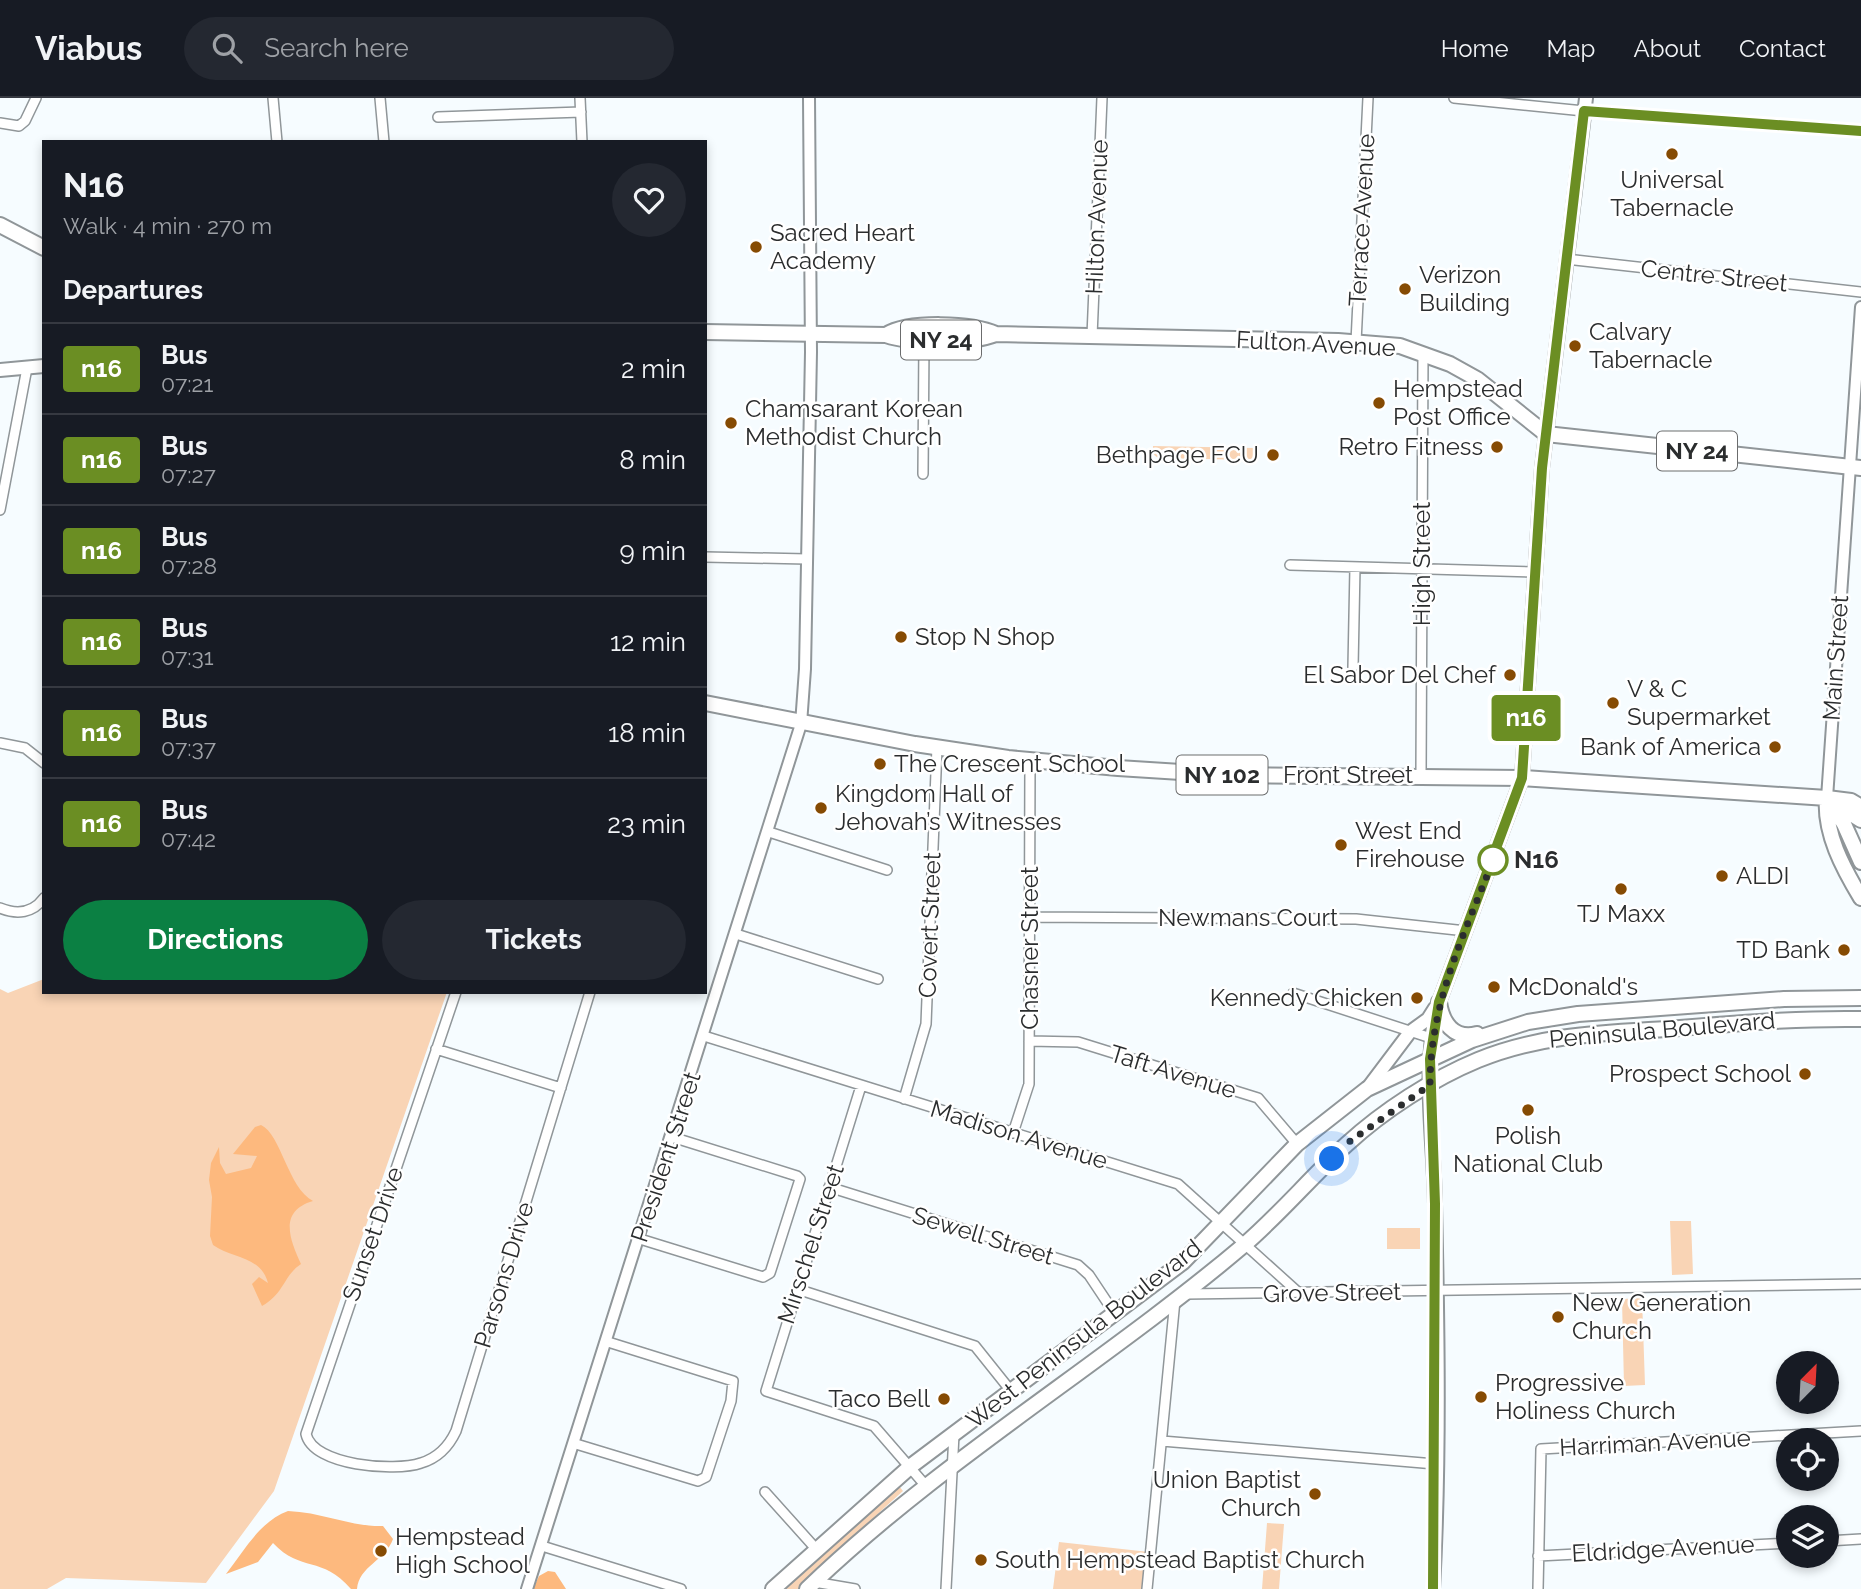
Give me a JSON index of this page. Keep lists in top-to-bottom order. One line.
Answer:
{"streets":{"main road":["NY 24","Fulton Avenue","NY 102","Front Street","Peninsula Boulevard","West Peninsula Boulevard"],"street":["Hilton Avenue","Terrace Avenue","Centre Street","High Street","Main Street","Newmans Court","Covert Street","Chasner Street","Taft Avenue","Madison Avenue","President Street","Sunset Drive","Sewell Street","Mirschel Street","Parsons Drive","Grove Street","Harriman Avenue","Eldridge Avenue"]},"crossings":[["Hilton Avenue","Fulton Avenue"],["Terrace Avenue","Fulton Avenue"],["NY 24","Fulton Avenue"],["NY 24","Main Street"],["Fulton Avenue","High Street"],["Fulton Avenue","President Street"],["High Street","Front Street"],["Main Street","Front Street"],["Front Street","Covert Street"],["Front Street","Chasner Street"],["Front Street","President Street"],["Newmans Court","Chasner Street"],["Covert Street","Madison Avenue"],["Chasner Street","Taft Avenue"],["Chasner Street","Madison Avenue"],["Peninsula Boulevard","West Peninsula Boulevard"],["Taft Avenue","West Peninsula Boulevard"],["Madison Avenue","President Street"],["Madison Avenue","Mirschel Street"],["Madison Avenue","Grove Street"],["Madison Avenue","West Peninsula Boulevard"],["Sunset Drive","Parsons Drive"],["Sewell Street","Mirschel Street"],["Sewell Street","West Peninsula Boulevard"],["Mirschel Street","West Peninsula Boulevard"],["Grove Street","West Peninsula Boulevard"],["Harriman Avenue","Eldridge Avenue"]],"places":["Universal Tabernacle","Sacred Heart Academy","Verizon Building","Calvary Tabernacle","Hempstead Post Office","Chamsarant Korean Methodist Church","Retro Fitness","Bethpage FCU","Stop N Shop","El Sabor Del Chef","V & C Supermarket","Bank of America","The Crescent School","Kingdom Hall of Jehovah’s Witnesses","West End Firehouse","N16","ALDI","TJ Maxx","TD Bank","McDonald's","Kennedy Chicken","Prospect School","Polish National Club","New Generation Church","Progressive Holiness Church","Taco Bell","Union Baptist Church","Hempstead High School","South Hempstead Baptist Church"],"lines":["bus line n16"],"north":"top right","page":{"header":"Viabus","search":"Search here","nav":["Home","Map","About","Contact"],"on_map":"n16","heading":[["N16","Walk · 4 min · 270 m"],"Departures"],"list":[{"mark":"n16","name":"Bus","note":"07:21","value":"2 min"},{"mark":"n16","name":"Bus","note":"07:27","value":"8 min"},{"mark":"n16","name":"Bus","note":"07:28","value":"9 min"},{"mark":"n16","name":"Bus","note":"07:31","value":"12 min"},{"mark":"n16","name":"Bus","note":"07:37","value":"18 min"},{"mark":"n16","name":"Bus","note":"07:42","value":"23 min"}],"buttons":["Directions","Tickets"]}}
